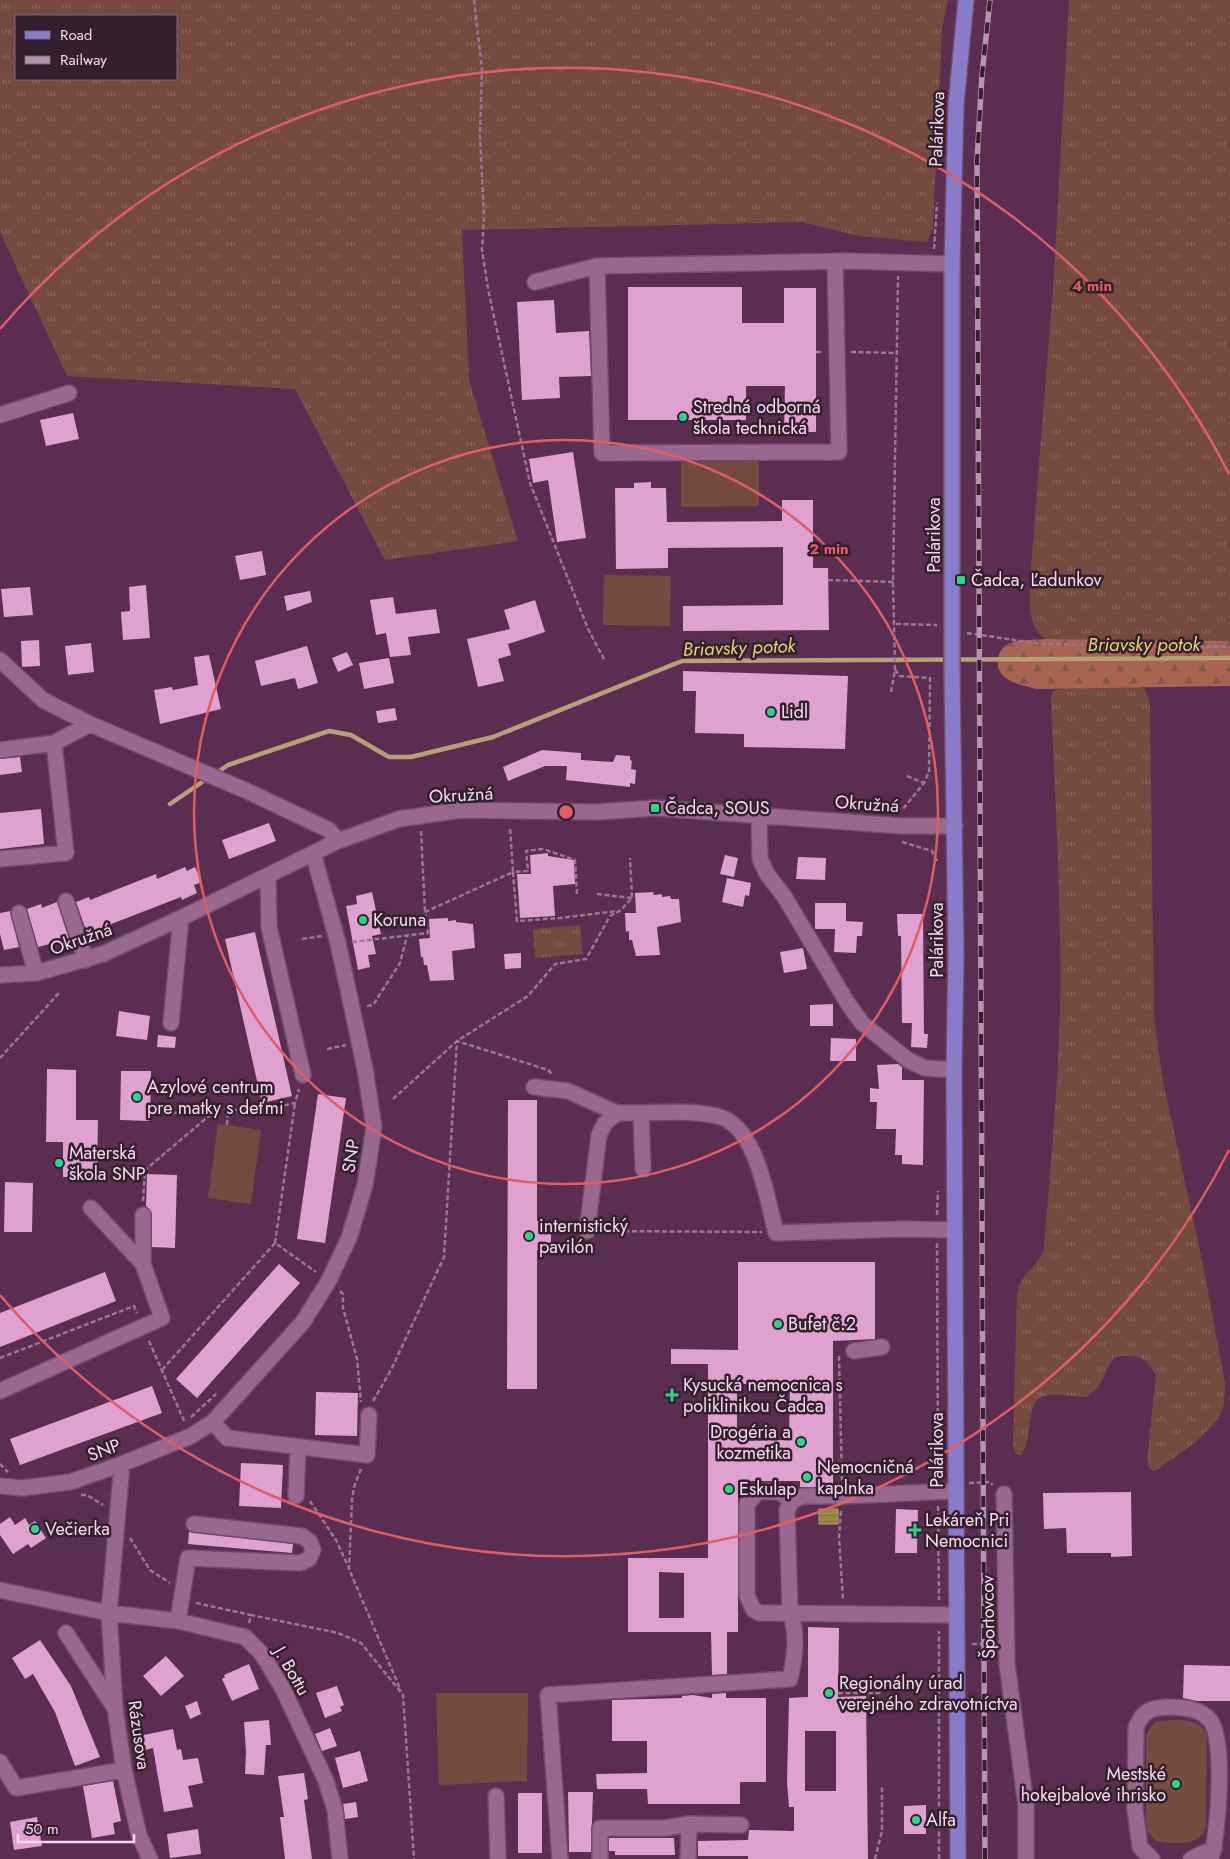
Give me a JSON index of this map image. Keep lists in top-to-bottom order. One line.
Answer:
{"streets":{"main road":["Palárikova"],"street":["Okružná","SNP","Športovcov","J. Bottu","Rázusova"]},"crossings":[["Palárikova","Okružná"],["Okružná","SNP"],["SNP","Rázusova"]],"water":["Briavsky potok"],"places":{"other":["Stredná odborná škola technická","Lidl","Koruna","Azylové centrum pre matky s deťmi","Materská škola SNP","internistický pavilón","Bufet č.2","Drogéria a kozmetika","Nemocničná kaplnka","Eskulap","Večierka","Regionálny úrad verejného zdravotníctva","Mestské hokejbalové ihrisko","Alfa"],"transit":["Čadca, Ľadunkov","Čadca, SOUS"],"health":["Kysucká nemocnica s poliklinikou Čadca","Lekáreň Pri Nemocnici"]},"legend":["Road","Railway"],"scale_bar":"50 m","rings":["4 min","2 min"]}
